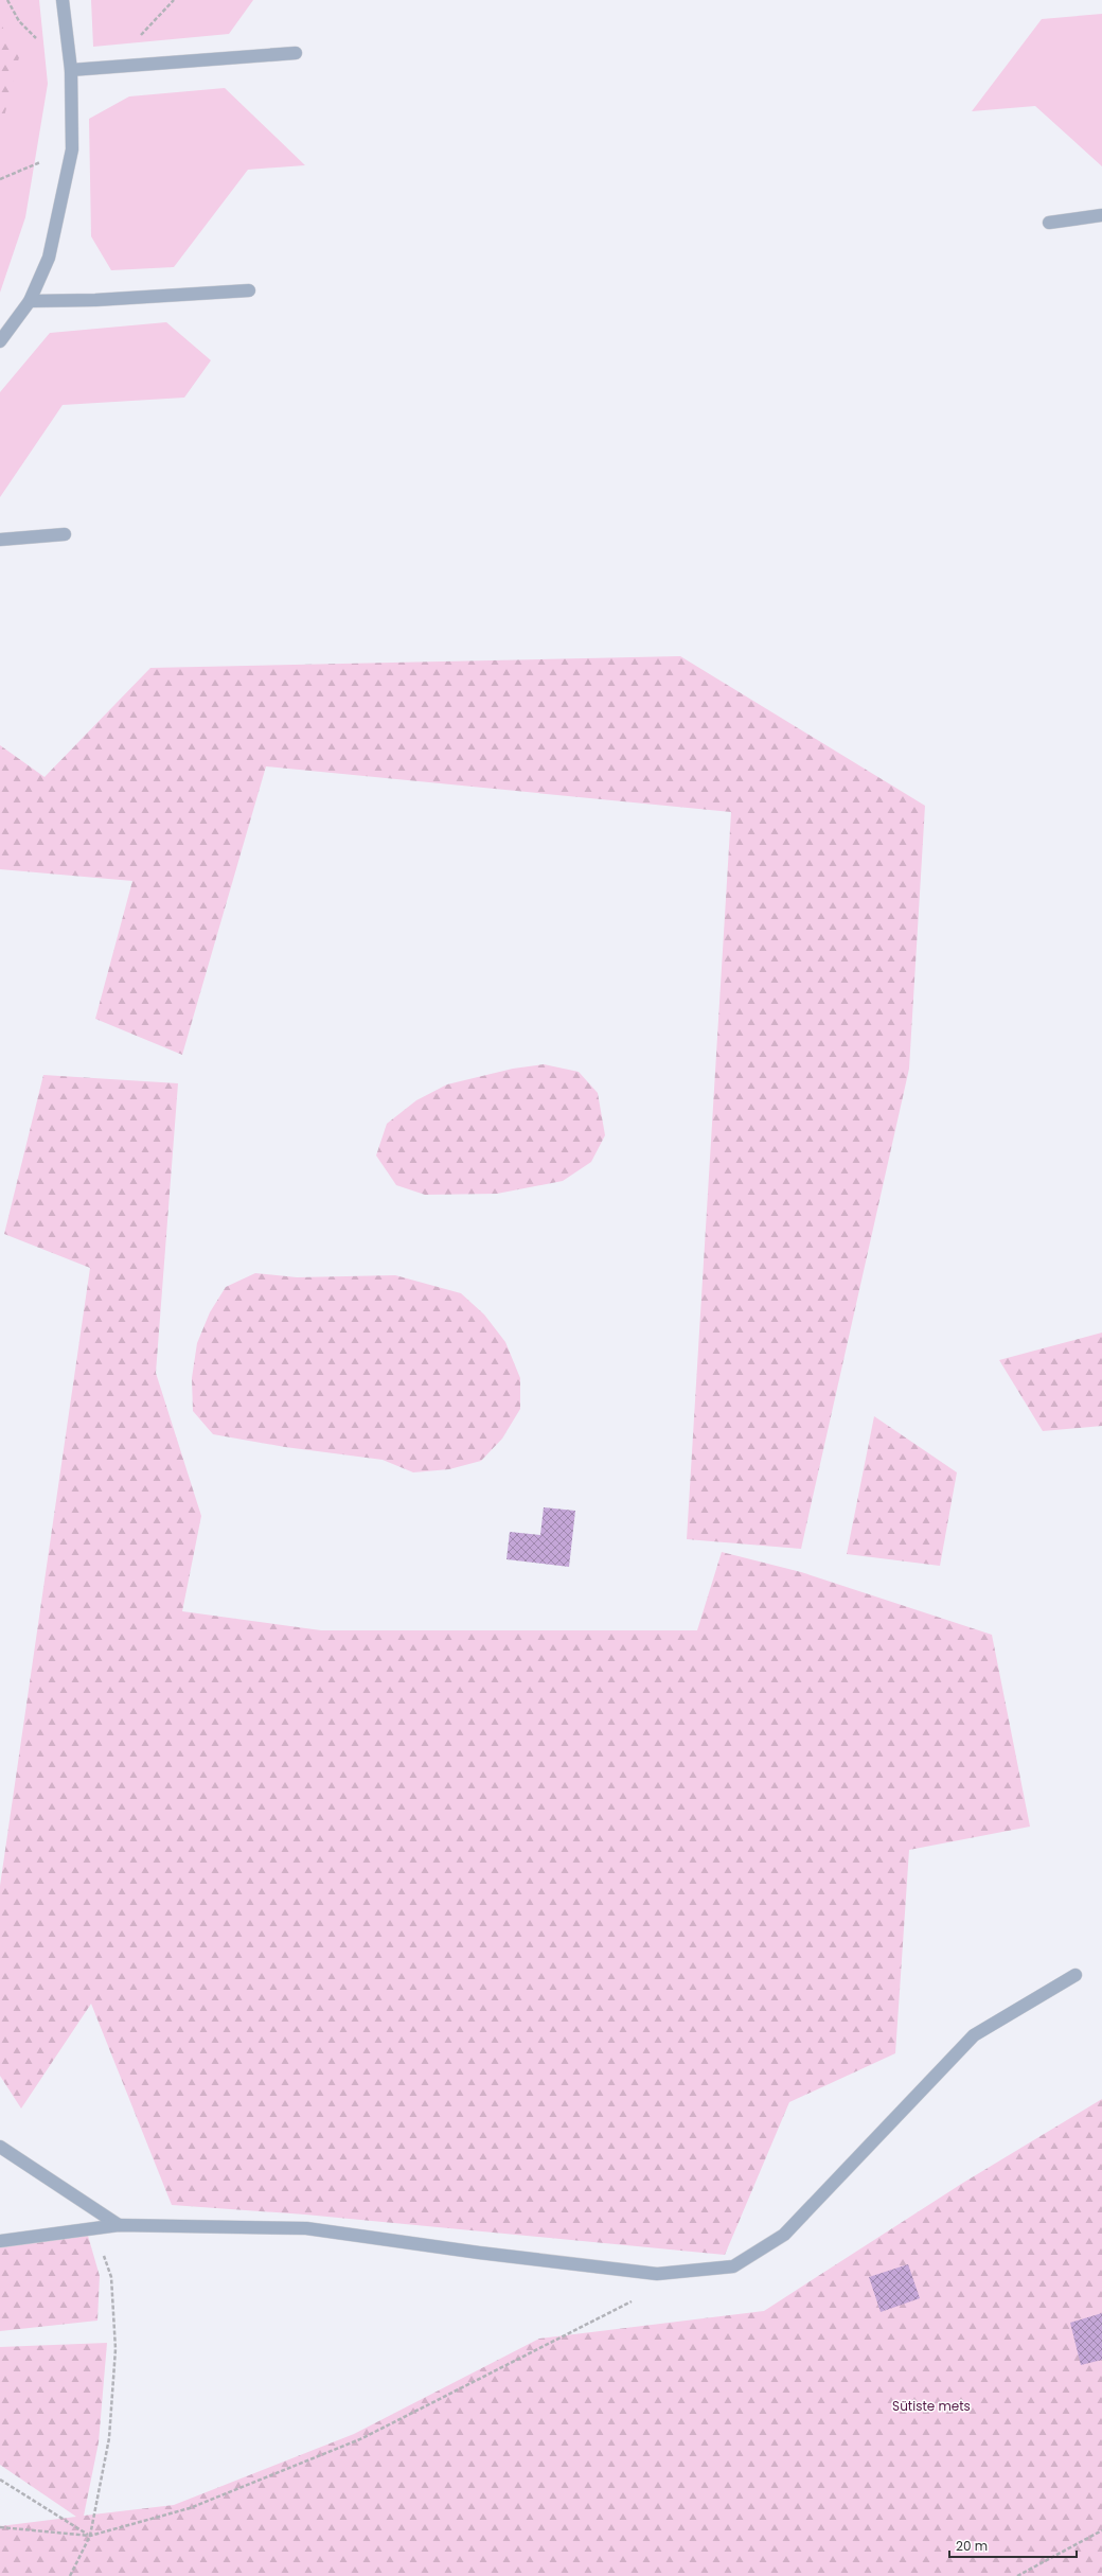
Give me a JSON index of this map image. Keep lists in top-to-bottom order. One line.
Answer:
{"parks":["Sütiste mets"],"scale_bar":"20 m"}
